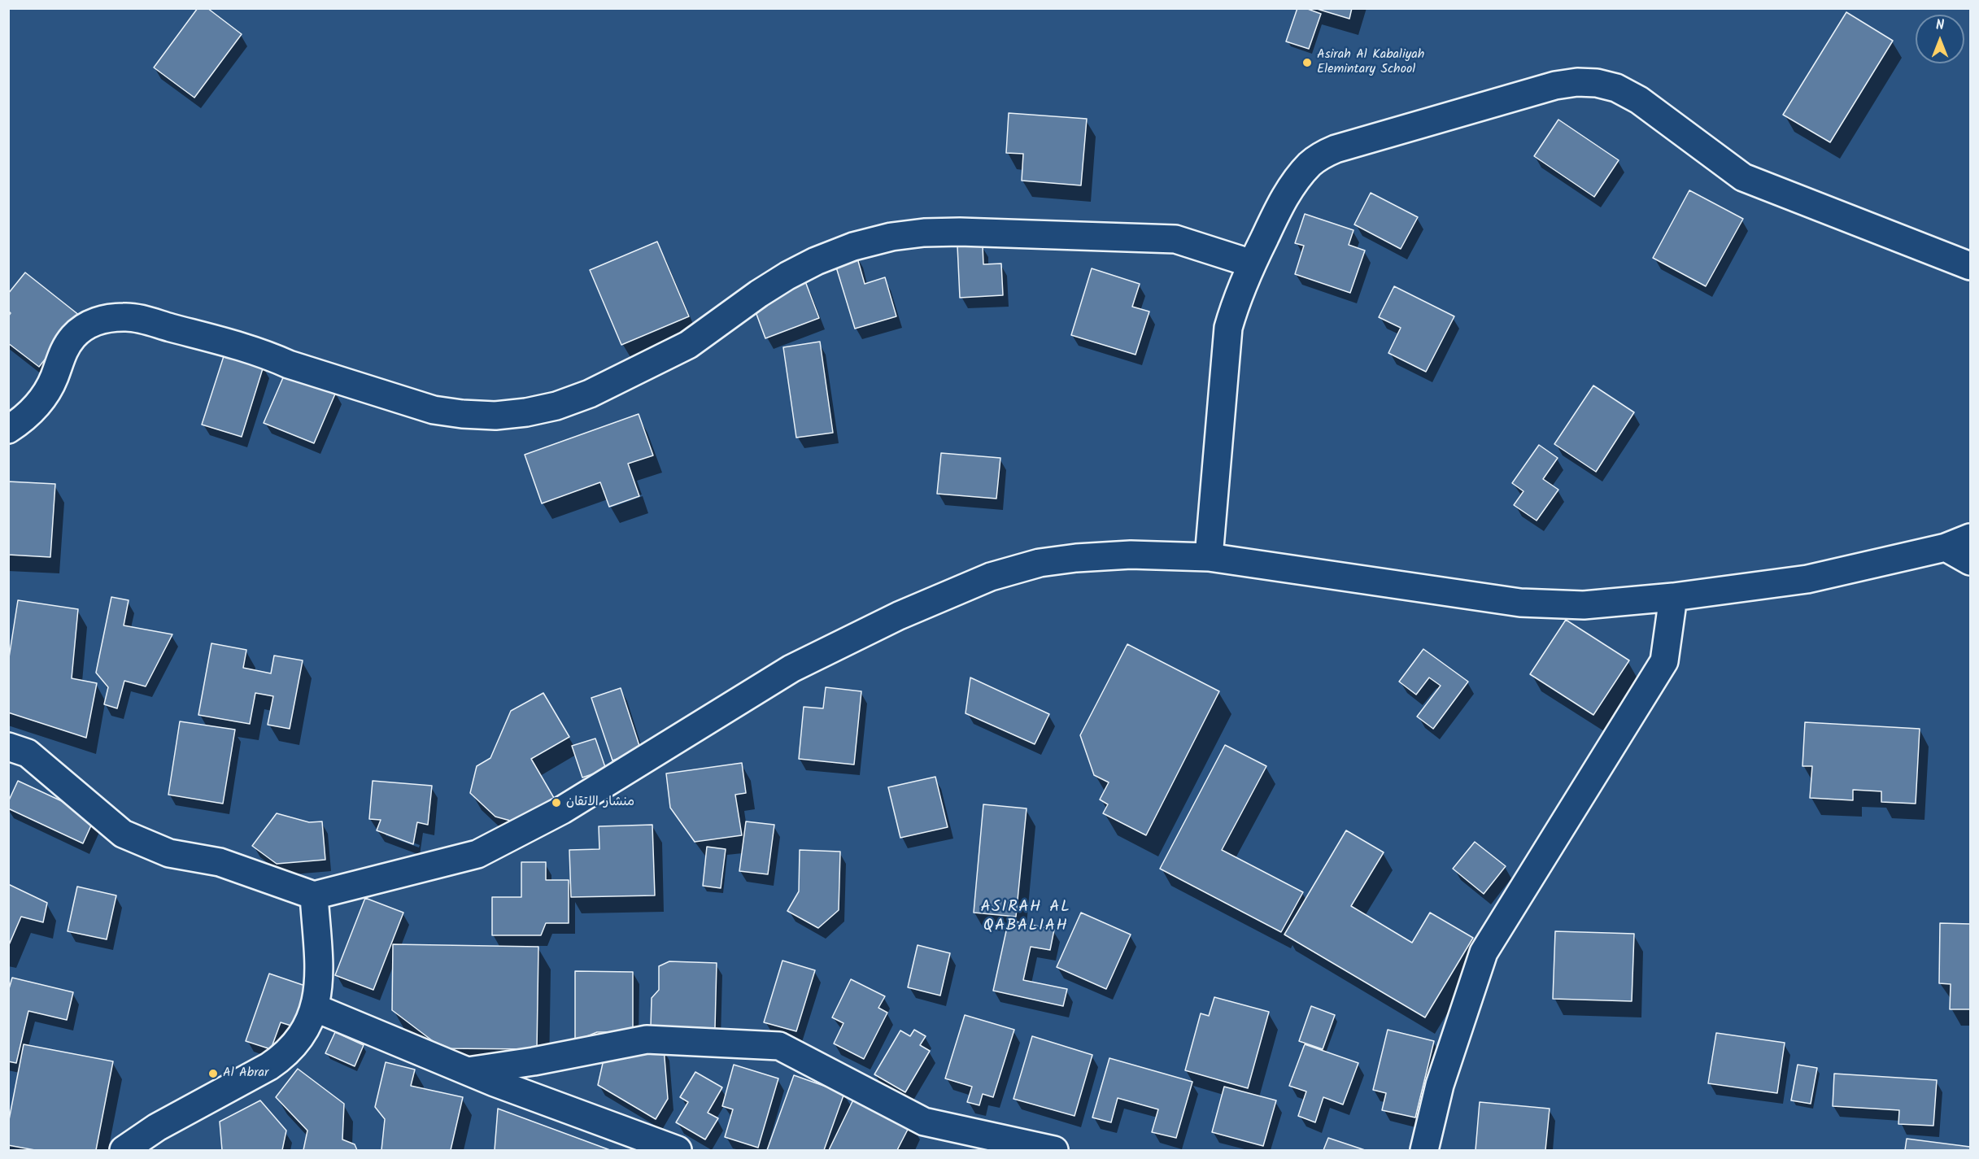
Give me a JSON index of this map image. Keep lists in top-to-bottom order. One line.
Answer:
{"districts":["ASIRAH AL QABALIAH"],"places":["Asirah Al Kabaliyah Elemintary School","منشار الاتقان","Al Abrar"],"north":"top"}
